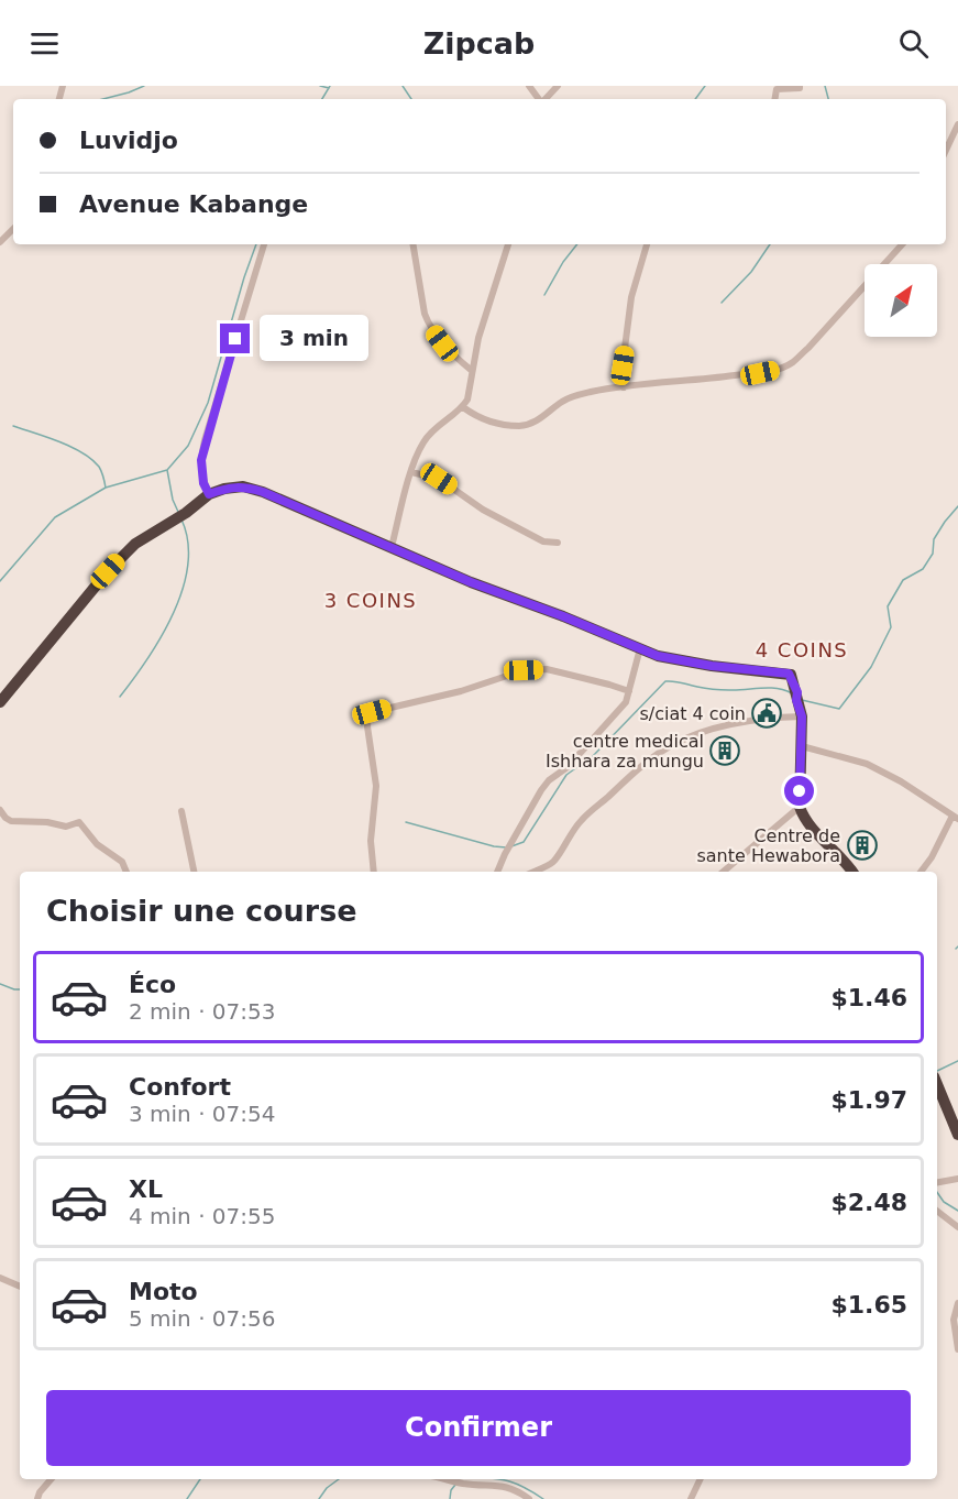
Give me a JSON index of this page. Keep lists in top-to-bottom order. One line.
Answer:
{"districts":["3 COINS","4 COINS"],"places":{"public building":["s/ciat 4 coin"],"building":["centre medical Ishhara za mungu","Centre de sante Hewabora"]},"north":"top right","page":{"header":"Zipcab","banner":["Luvidjo","Avenue Kabange"],"bubble":"3 min","heading":"Choisir une course","list":[{"name":"Éco","note":"2 min · 07:53","value":"$1.46"},{"name":"Confort","note":"3 min · 07:54","value":"$1.97"},{"name":"XL","note":"4 min · 07:55","value":"$2.48"},{"name":"Moto","note":"5 min · 07:56","value":"$1.65"}],"buttons":"Confirmer"}}
